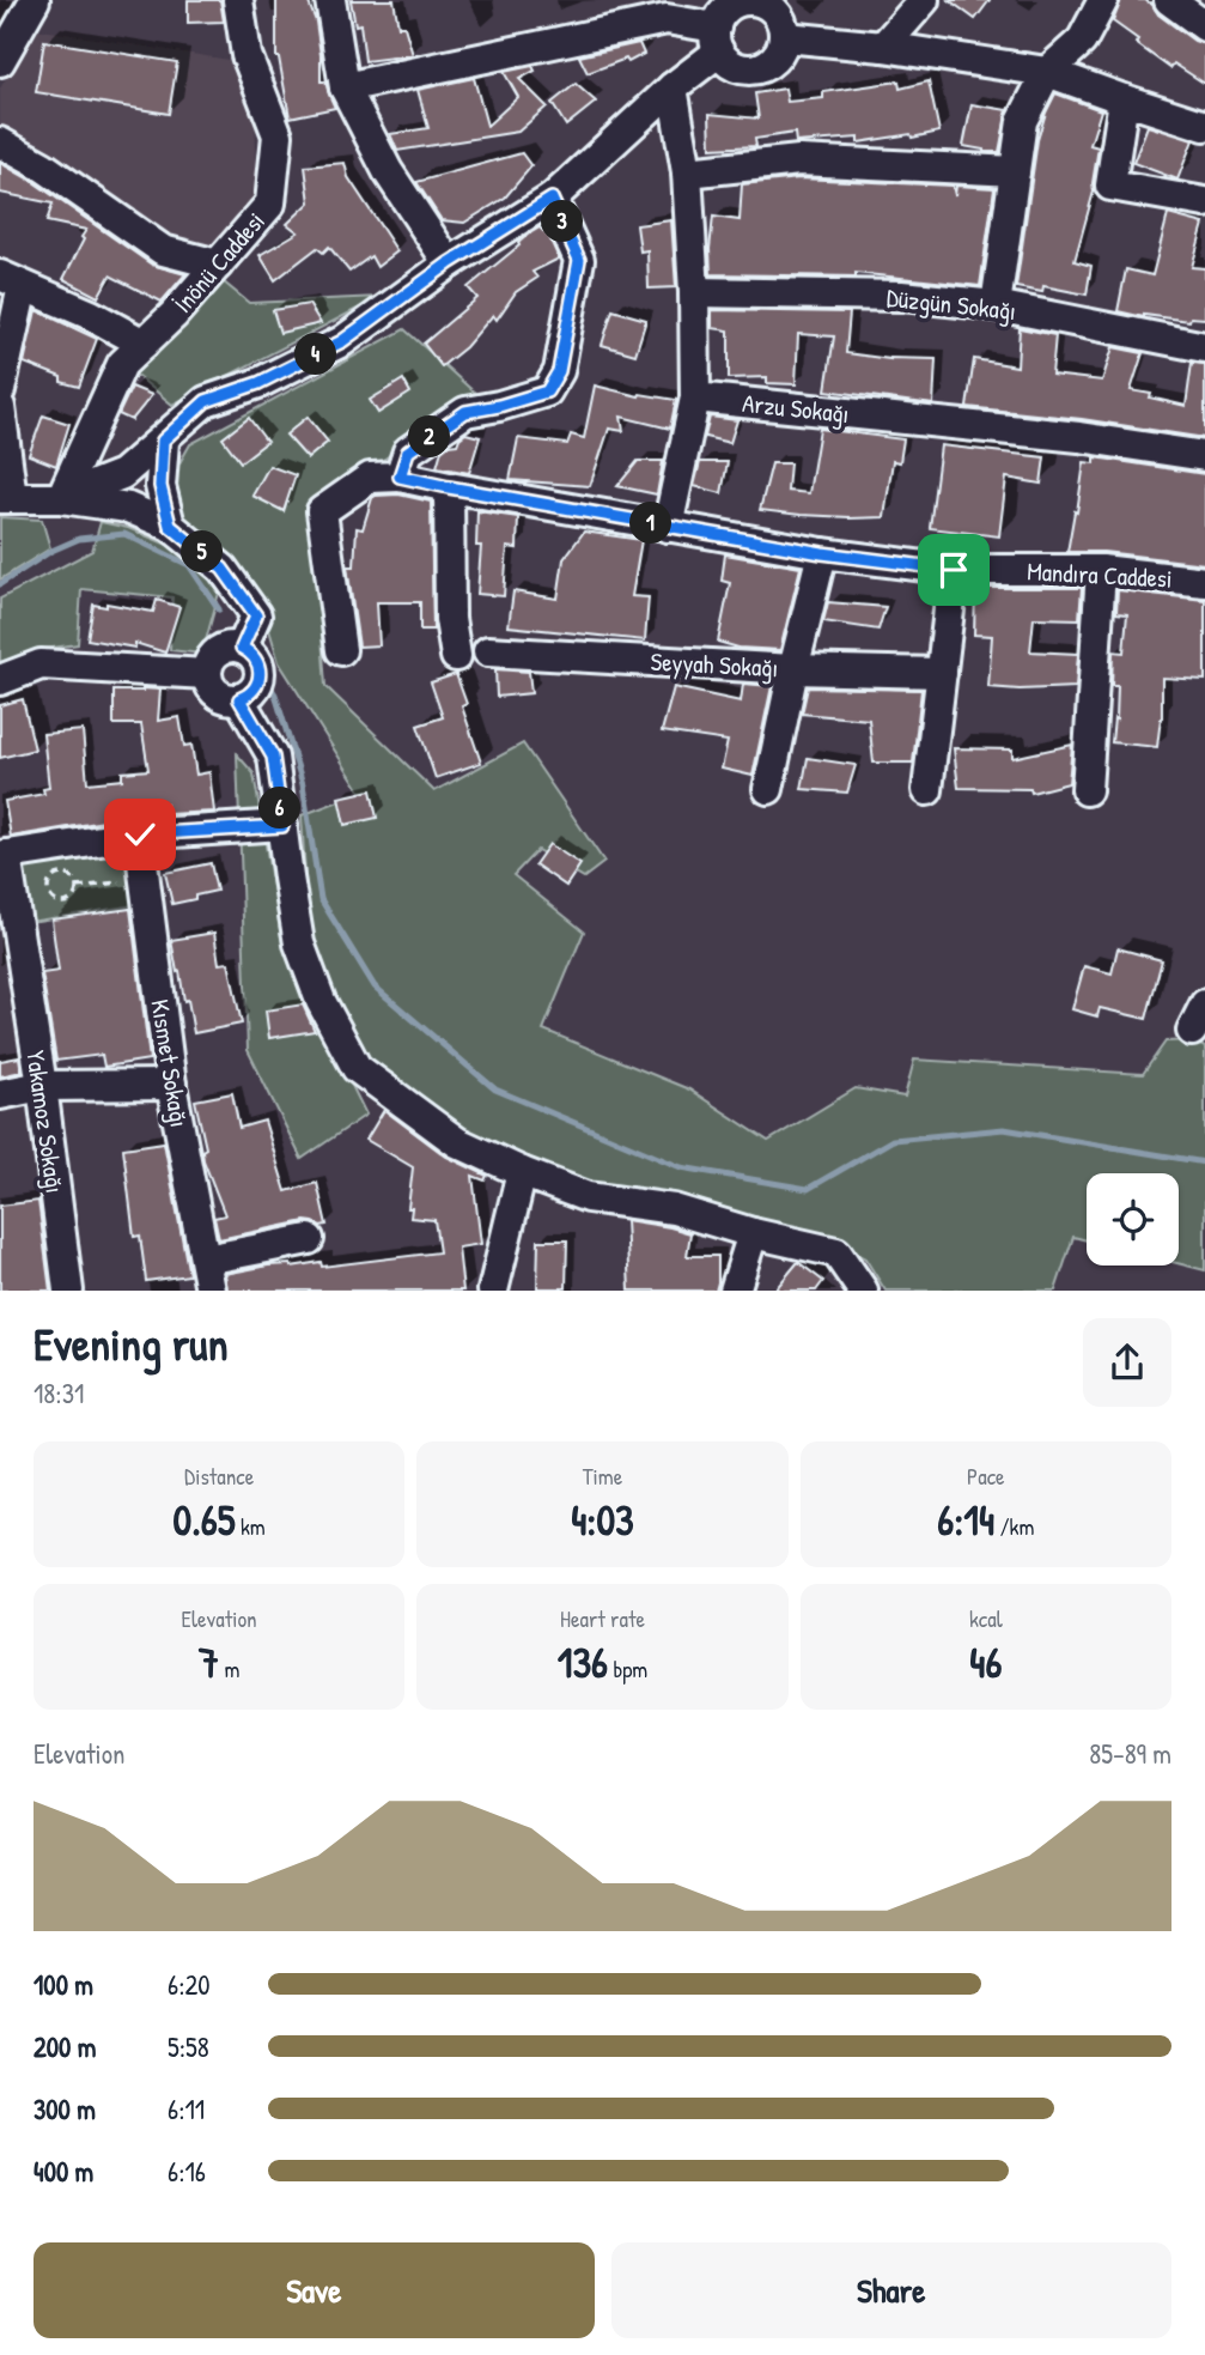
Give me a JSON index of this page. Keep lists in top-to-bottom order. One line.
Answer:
{"streets":{"street":["İnönü Caddesi","Düzgün Sokağı","Arzu Sokağı","Mandıra Caddesi","Seyyah Sokağı","Kısmet Sokağı","Yakamoz Sokağı"]},"page":{"pins":["3","4","2","1","5","6"],"heading":["Evening run","18:31"],"stats":[["Distance","0.65 km"],["Time","4:03"],["Pace","6:14 /km"],["Elevation","7 m"],["Heart rate","136 bpm"],["kcal","46"]],"chart":["Elevation","85–89 m"],"list":[{"name":"100 m","note":"6:20"},{"name":"200 m","note":"5:58"},{"name":"300 m","note":"6:11"},{"name":"400 m","note":"6:16"}],"buttons":["Save","Share"]}}
